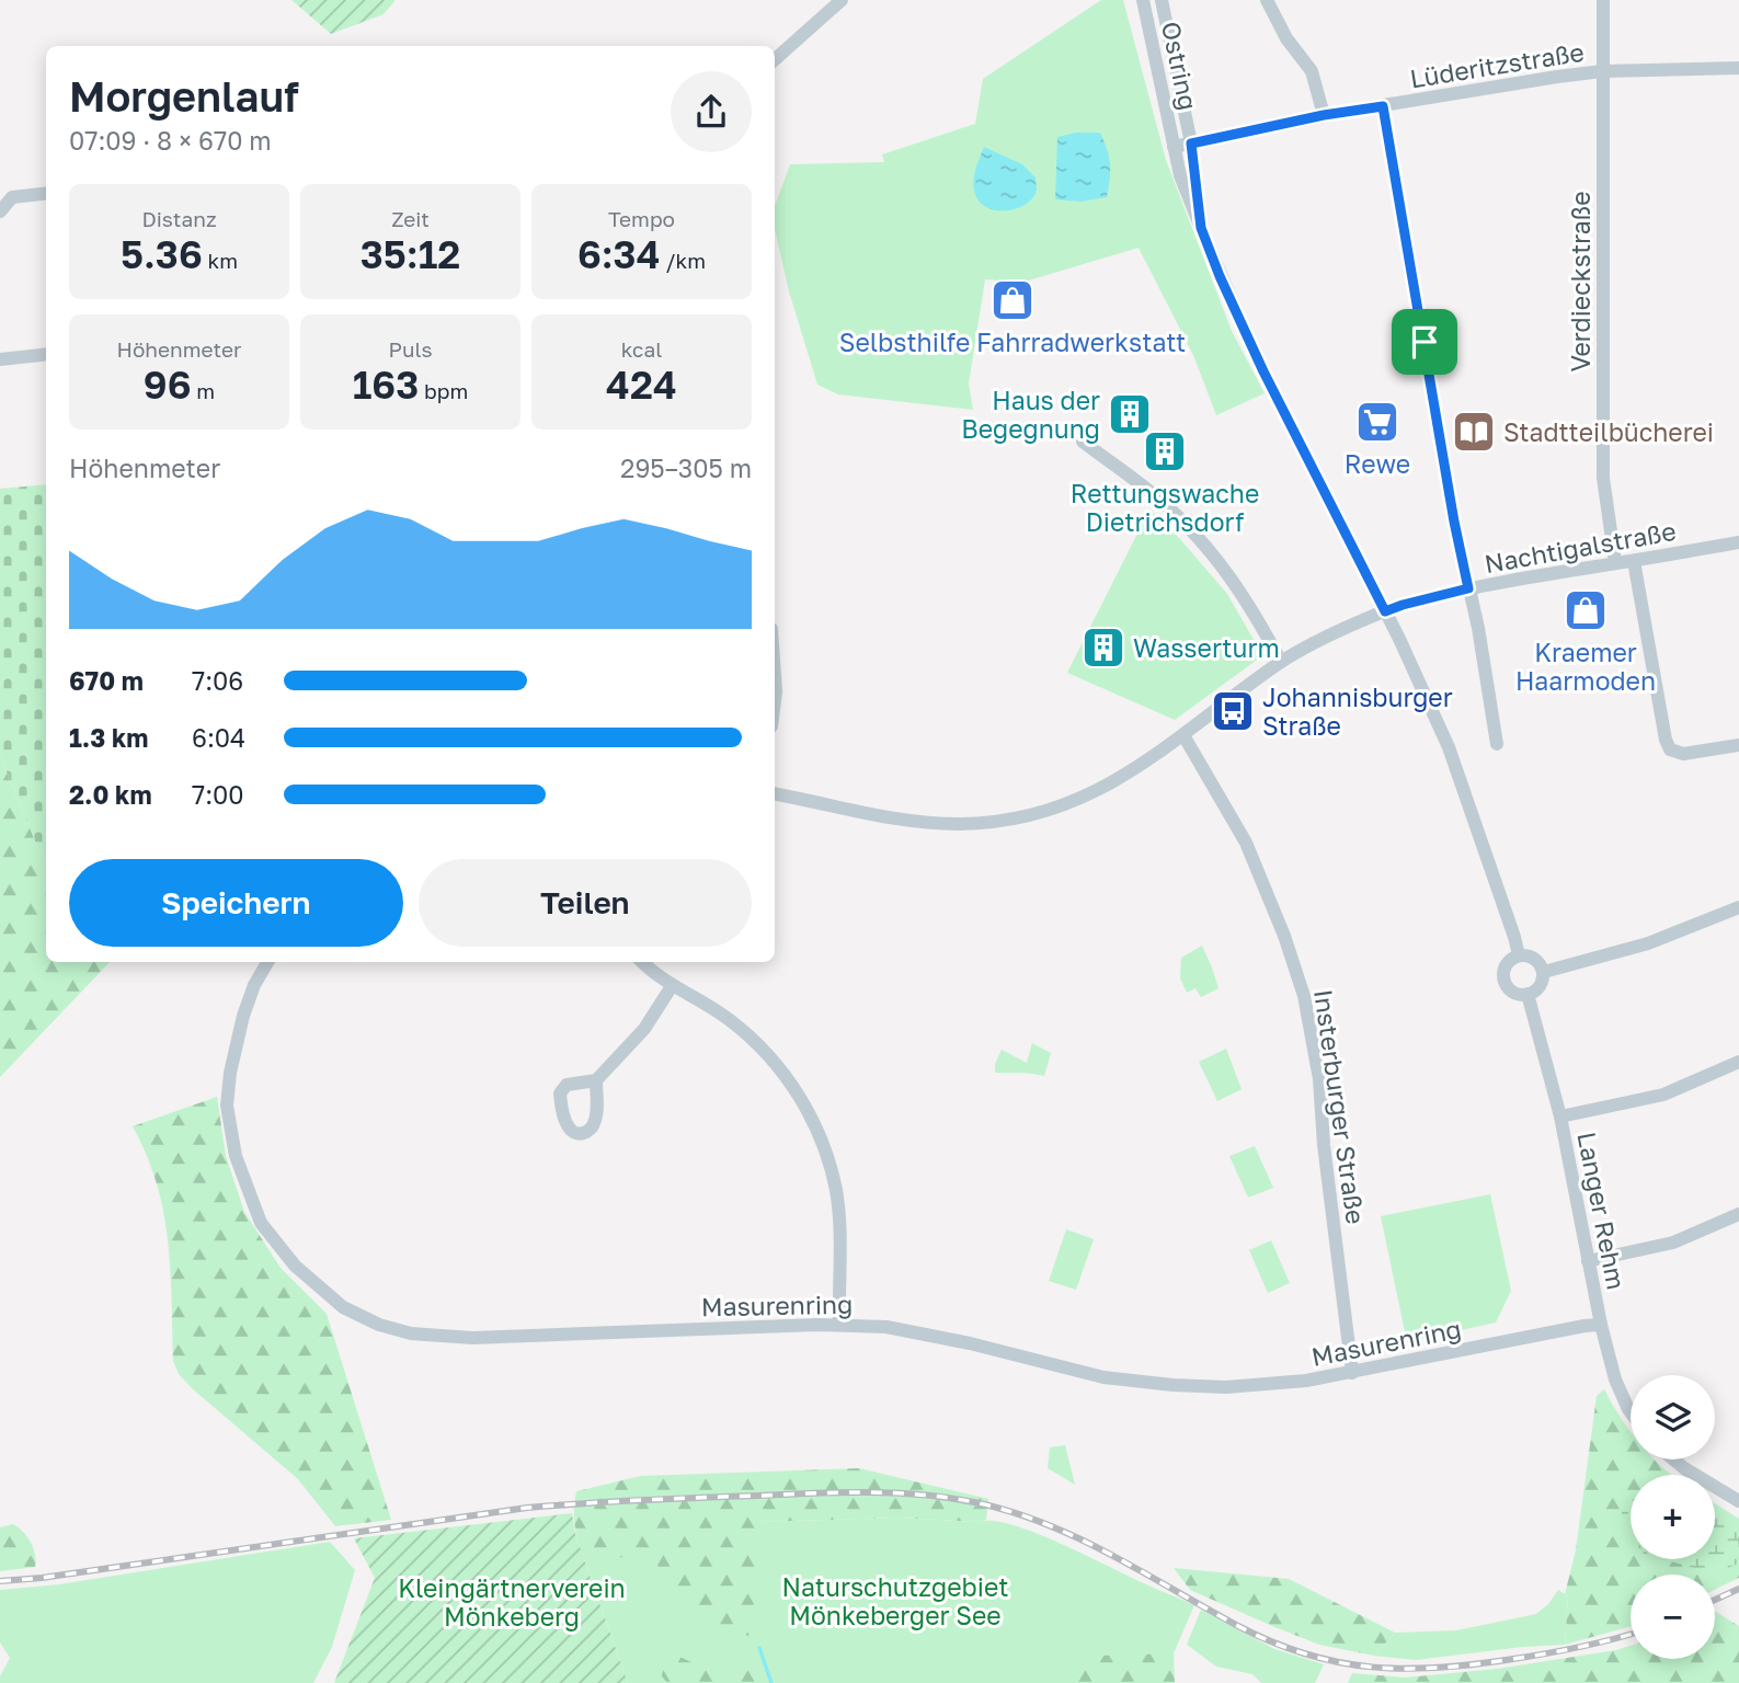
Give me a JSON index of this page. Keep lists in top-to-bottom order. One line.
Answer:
{"streets":{"street":["Lüderitzstraße","Ostring","Verdieckstraße","Nachtigalstraße","Insterburger Straße","Langer Rehm","Masurenring"]},"crossings":[["Lüderitzstraße","Ostring"],["Lüderitzstraße","Verdieckstraße"],["Ostring","Nachtigalstraße"],["Verdieckstraße","Nachtigalstraße"],["Insterburger Straße","Masurenring"],["Langer Rehm","Masurenring"]],"parks":["Naturschutzgebiet Mönkeberger See","Kleingärtnerverein Mönkeberg"],"places":{"shop":["Selbsthilfe Fahrradwerkstatt","Kraemer Haarmoden"],"building":["Haus der Begegnung","Rettungswache Dietrichsdorf","Wasserturm"],"supermarket":["Rewe"],"library":["Stadtteilbücherei"],"bus stop":["Johannisburger Straße"]},"page":{"heading":["Morgenlauf","07:09 · 8 × 670 m"],"stats":[["Distanz","5.36 km"],["Zeit","35:12"],["Tempo","6:34 /km"],["Höhenmeter","96 m"],["Puls","163 bpm"],["kcal","424"]],"chart":["Höhenmeter","295–305 m"],"list":[{"name":"670 m","note":"7:06"},{"name":"1.3 km","note":"6:04"},{"name":"2.0 km","note":"7:00"}],"buttons":["Speichern","Teilen"],"map_buttons":["+","−"]}}
